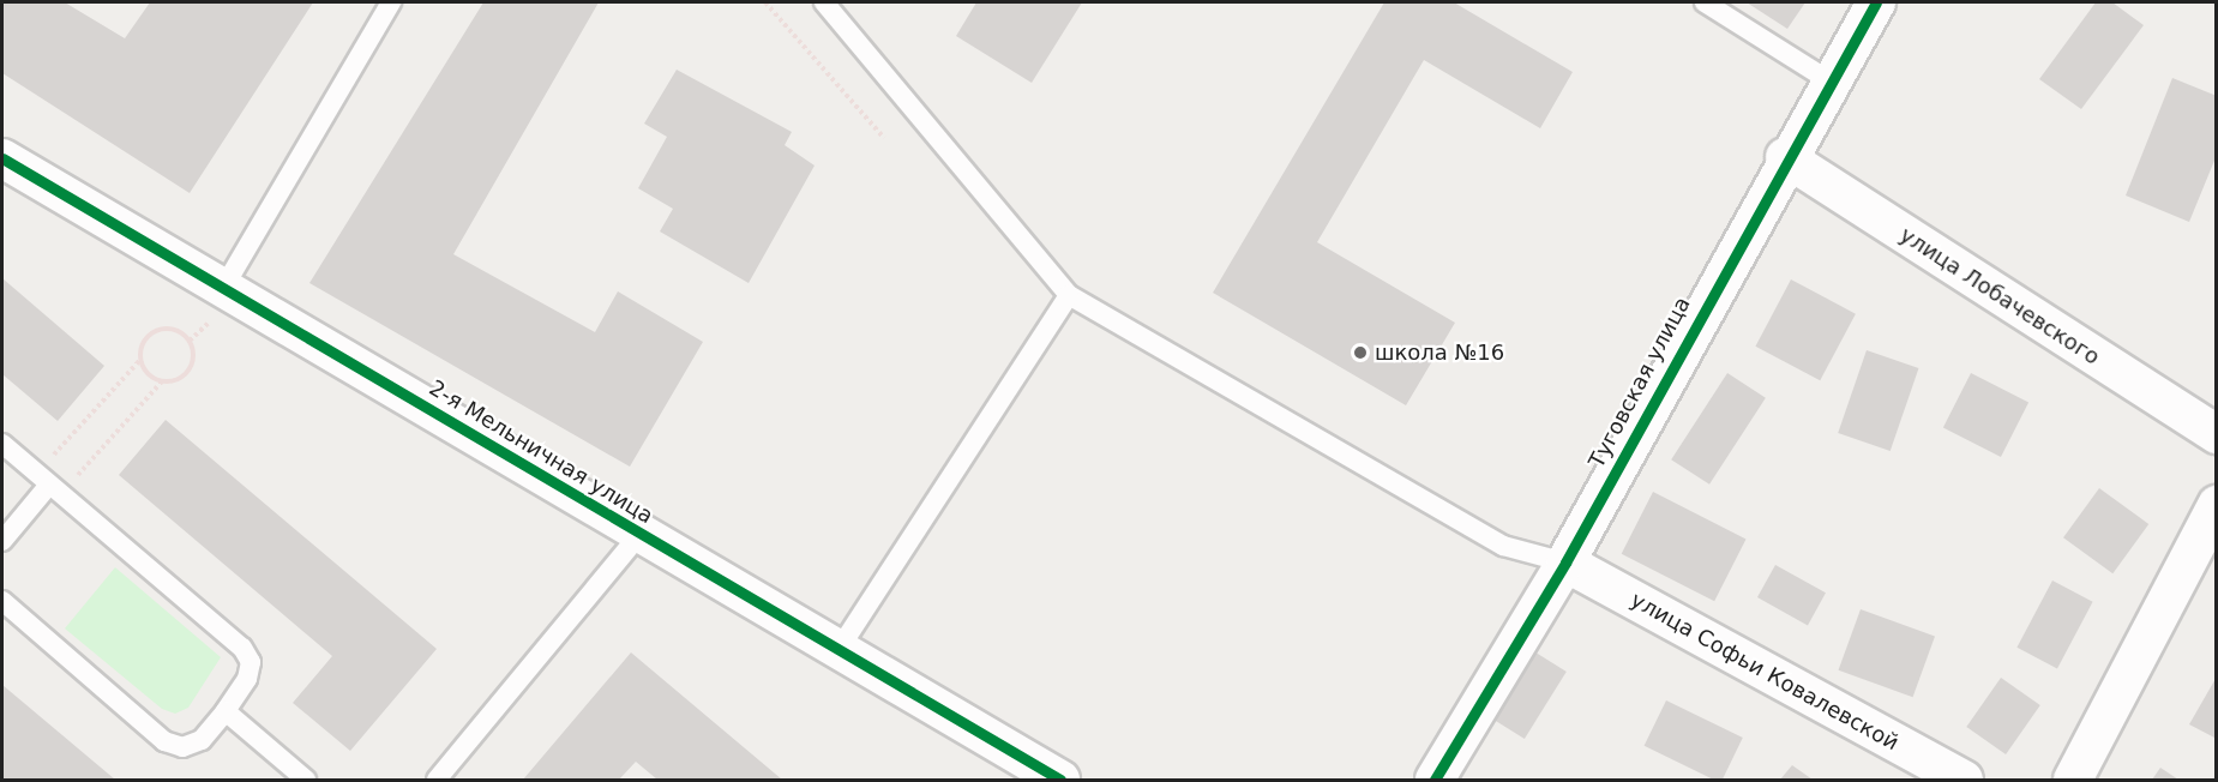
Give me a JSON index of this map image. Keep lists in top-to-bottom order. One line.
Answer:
{"streets":{"street":["улица Лобачевского","Туговская улица","2-я Мельничная улица","улица Софьи Ковалевской"]},"crossings":[["улица Лобачевского","Туговская улица"],["Туговская улица","улица Софьи Ковалевской"]],"places":["школа №16"]}
